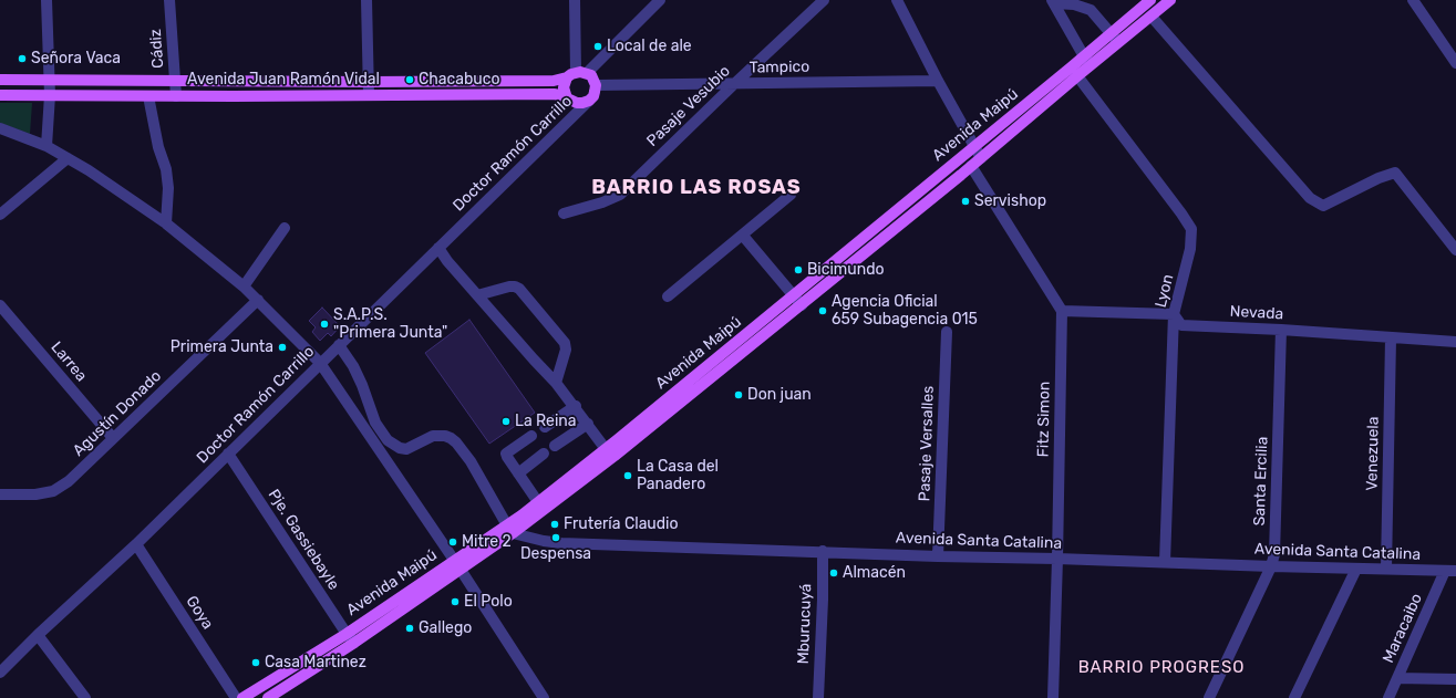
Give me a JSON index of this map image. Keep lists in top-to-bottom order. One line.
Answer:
{"streets":{"main road":["Avenida Juan Ramón Vidal","Avenida Maipú"],"street":["Cádiz","Tampico","Pasaje Vesubio","Doctor Ramón Carrillo","Lyon","Nevada","Larrea","Agustín Donado","Fitz Simon","Pasaje Versalles","Venezuela","Santa Ercilia","Pje. Gassiebayle","Avenida Santa Catalina","Goya","Mburucuyá","Maracaibo"]},"crossings":[["Cádiz","Avenida Juan Ramón Vidal"],["Tampico","Avenida Juan Ramón Vidal"],["Tampico","Pasaje Vesubio"],["Tampico","Doctor Ramón Carrillo"],["Avenida Juan Ramón Vidal","Doctor Ramón Carrillo"],["Avenida Maipú","Lyon"],["Avenida Maipú","Pje. Gassiebayle"],["Avenida Maipú","Avenida Santa Catalina"],["Doctor Ramón Carrillo","Pje. Gassiebayle"],["Doctor Ramón Carrillo","Goya"],["Lyon","Nevada"],["Lyon","Avenida Santa Catalina"],["Nevada","Venezuela"],["Nevada","Santa Ercilia"],["Larrea","Agustín Donado"],["Fitz Simon","Avenida Santa Catalina"],["Pasaje Versalles","Avenida Santa Catalina"],["Venezuela","Avenida Santa Catalina"],["Santa Ercilia","Avenida Santa Catalina"],["Avenida Santa Catalina","Mburucuyá"],["Avenida Santa Catalina","Maracaibo"]],"districts":["BARRIO LAS ROSAS","BARRIO PROGRESO"],"places":["Local de ale","Señora Vaca","Chacabuco","Servishop","Bicimundo","Agencia Oficial 659 Subagencia 015","S.A.P.S. \"Primera Junta\"","Primera Junta","Don juan","La Reina","La Casa del Panadero","Frutería Claudio","Despensa","Mitre 2","Almacén","El Polo","Gallego","Casa Martinez"]}
